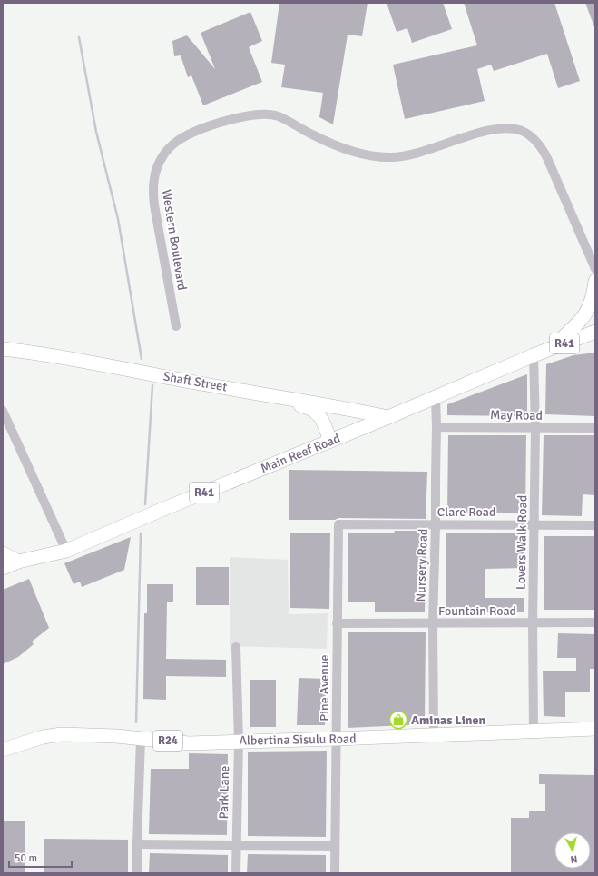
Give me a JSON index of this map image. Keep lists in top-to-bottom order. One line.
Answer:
{"streets":{"main road":["R41","Shaft Street","Main Reef Road","Albertina Sisulu Road","R24"],"street":["Western Boulevard","May Road","Clare Road","Lovers Walk Road","Nursery Road","Fountain Road","Pine Avenue","Park Lane"]},"crossings":[["Shaft Street","Main Reef Road"],["May Road","Lovers Walk Road"],["May Road","Nursery Road"],["Main Reef Road","Lovers Walk Road"],["Main Reef Road","Nursery Road"],["Clare Road","Lovers Walk Road"],["Clare Road","Nursery Road"],["Clare Road","Pine Avenue"],["Lovers Walk Road","Fountain Road"],["Lovers Walk Road","Albertina Sisulu Road"],["Nursery Road","Fountain Road"],["Nursery Road","Albertina Sisulu Road"],["Fountain Road","Pine Avenue"],["Pine Avenue","Albertina Sisulu Road"],["Albertina Sisulu Road","Park Lane"]],"places":{"shop":["Aminas Linen"]},"scale_bar":"50 m","north":"bottom"}
